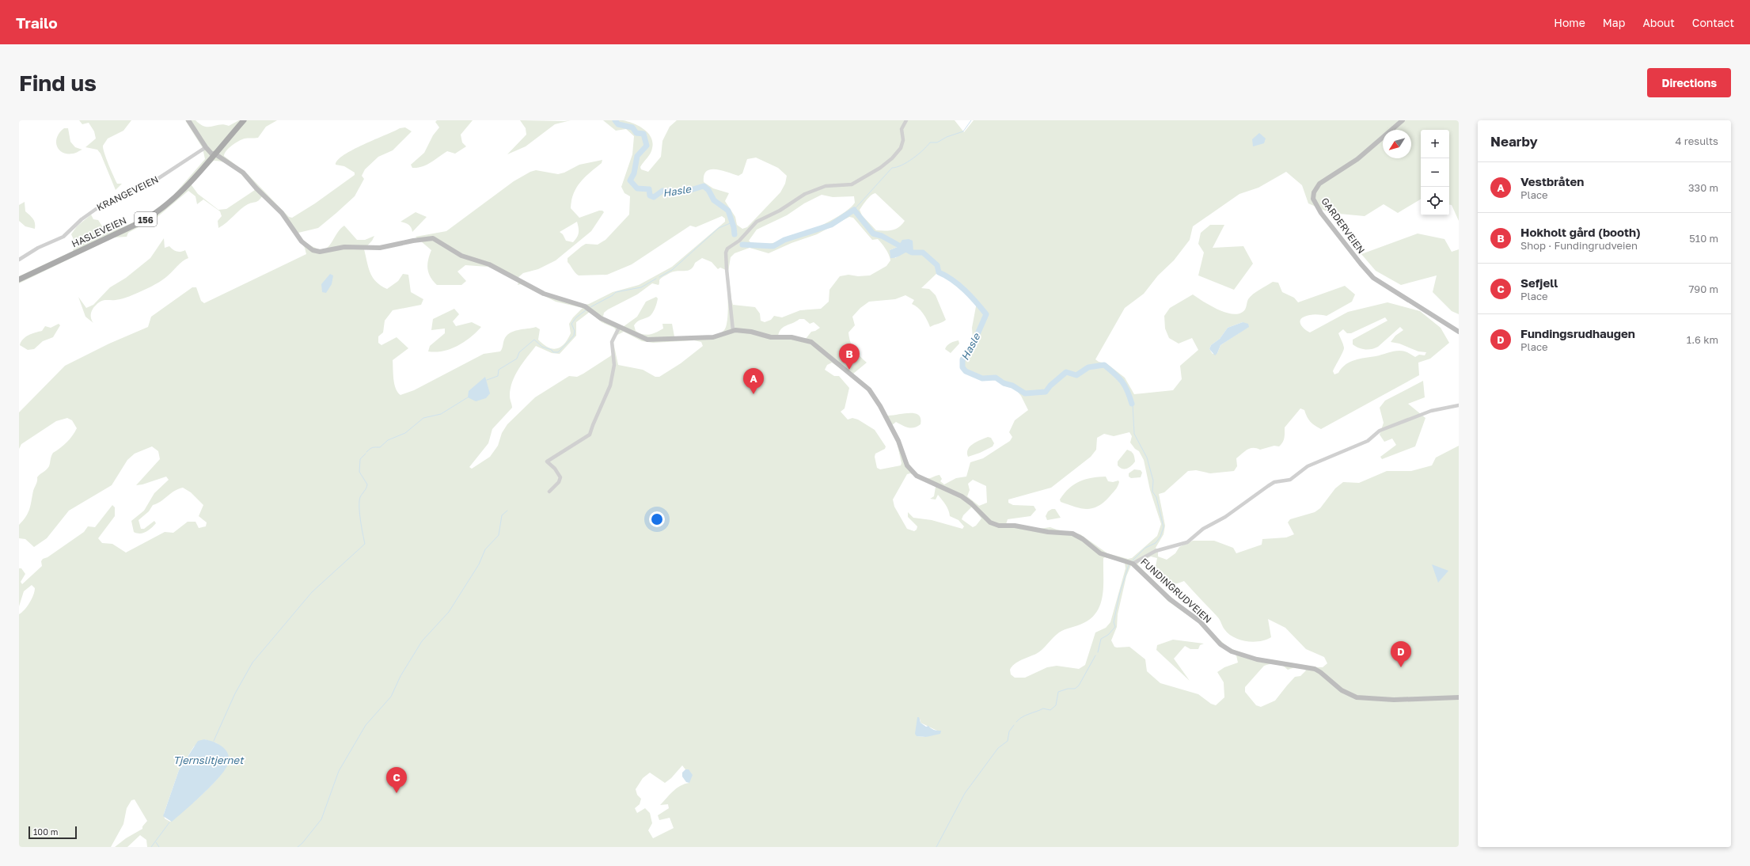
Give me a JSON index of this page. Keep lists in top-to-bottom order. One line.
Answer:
{"streets":{"main road":["156","HASLEVEIEN"],"street":["KRANGEVEIEN","GARDERVEIEN","FUNDINGRUDVEIEN"]},"crossings":[["KRANGEVEIEN","FUNDINGRUDVEIEN"],["HASLEVEIEN","FUNDINGRUDVEIEN"]],"water":["Hasle","Tjernslitjernet"],"scale_bar":"100 m","north":"bottom left","page":{"header":"Trailo","nav":["Home","Map","About","Contact"],"buttons":"Directions","title":"Find us","heading":["Nearby","4 results"],"map_buttons":["+","−"],"list":[{"mark":"A","name":"Vestbråten","note":"Place","value":"330 m"},{"mark":"B","name":"Hokholt gård (booth)","note":"Shop · Fundingrudveien","value":"510 m"},{"mark":"C","name":"Sefjell","note":"Place","value":"790 m"},{"mark":"D","name":"Fundingsrudhaugen","note":"Place","value":"1.6 km"}],"pins":["B","A","D","C"],"scale":"100 m"}}
